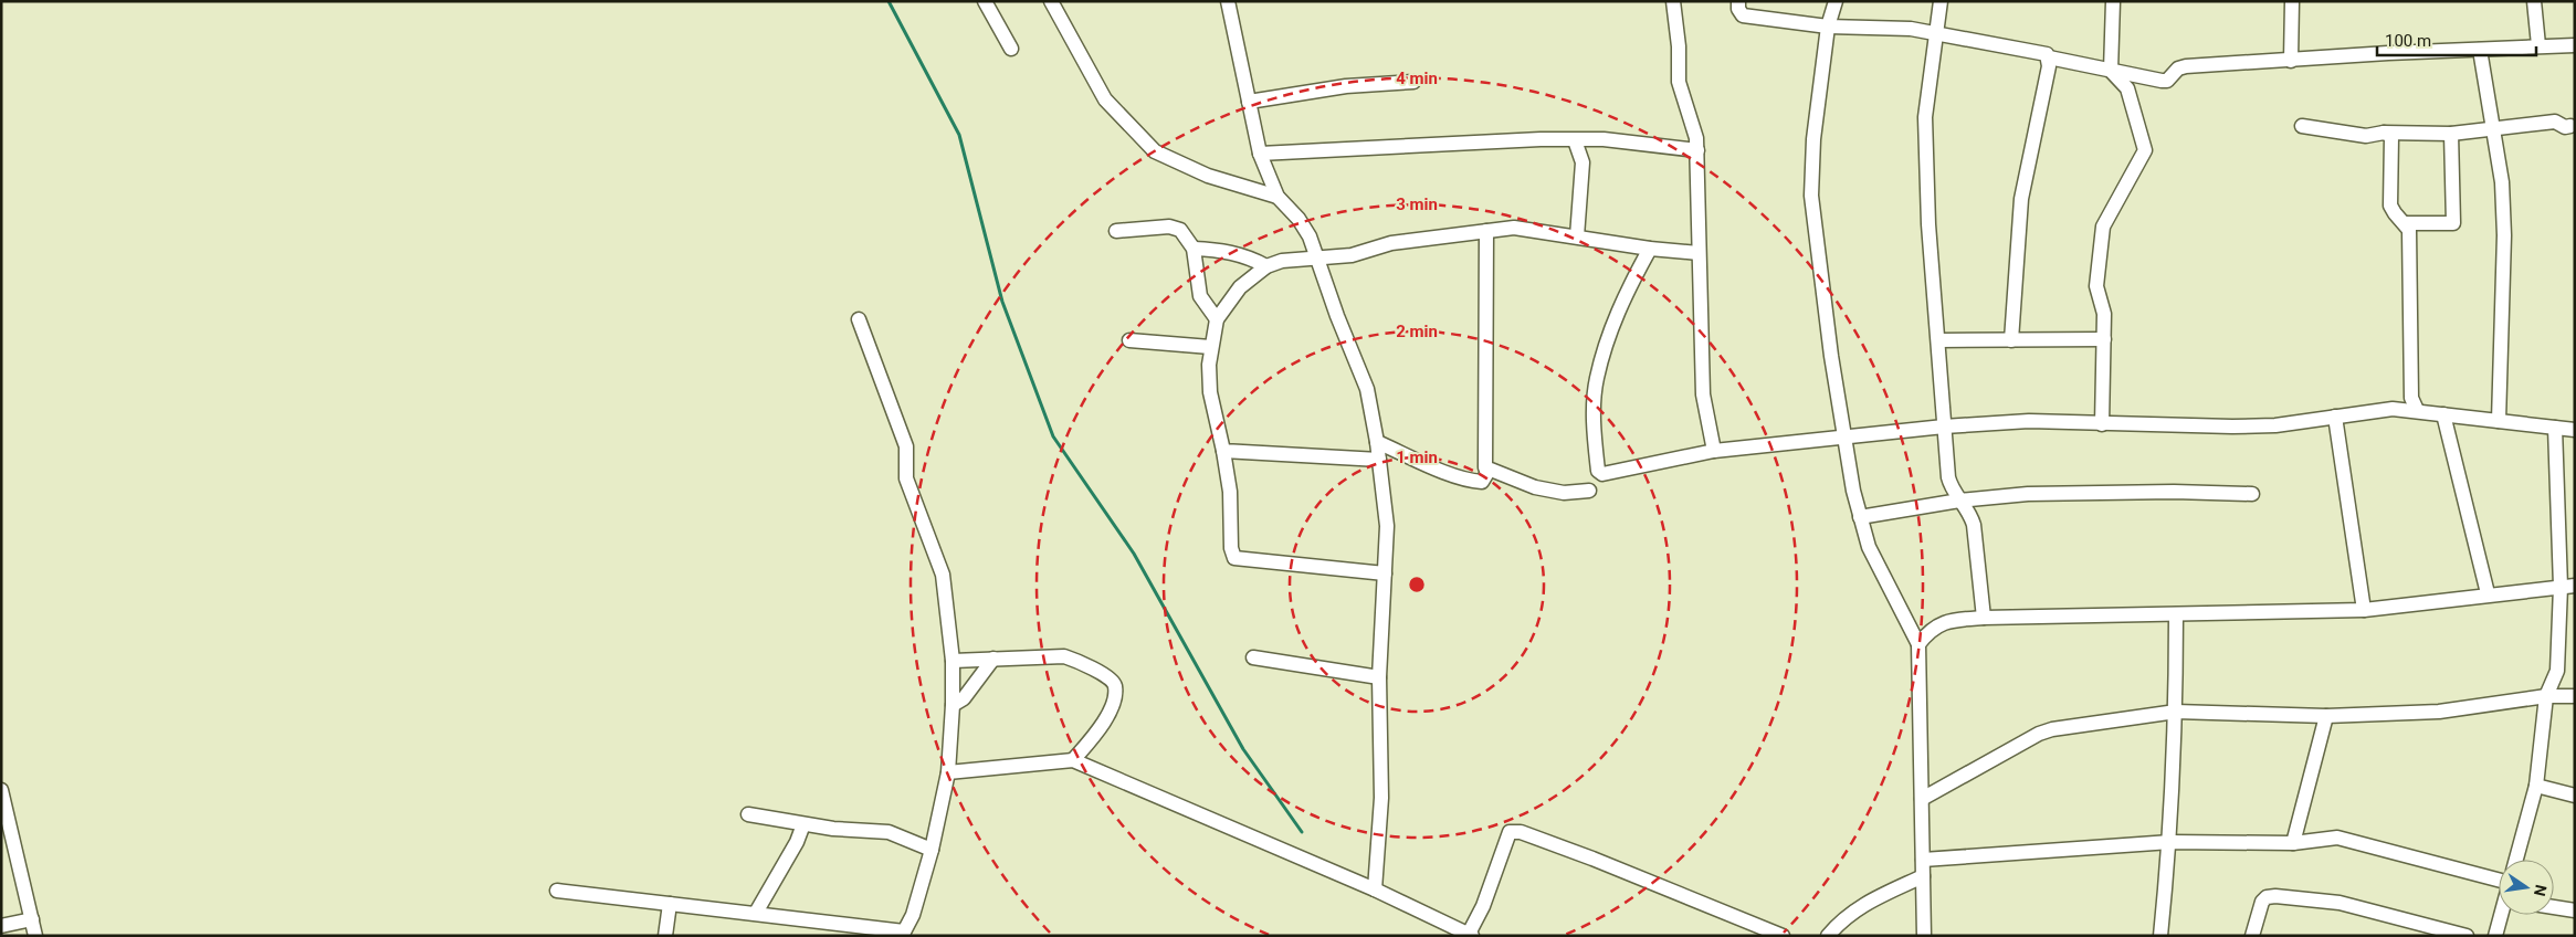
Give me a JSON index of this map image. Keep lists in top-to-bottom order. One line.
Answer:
{"scale_bar":"100 m","north":"right","rings":["4 min","3 min","2 min","1 min"]}
